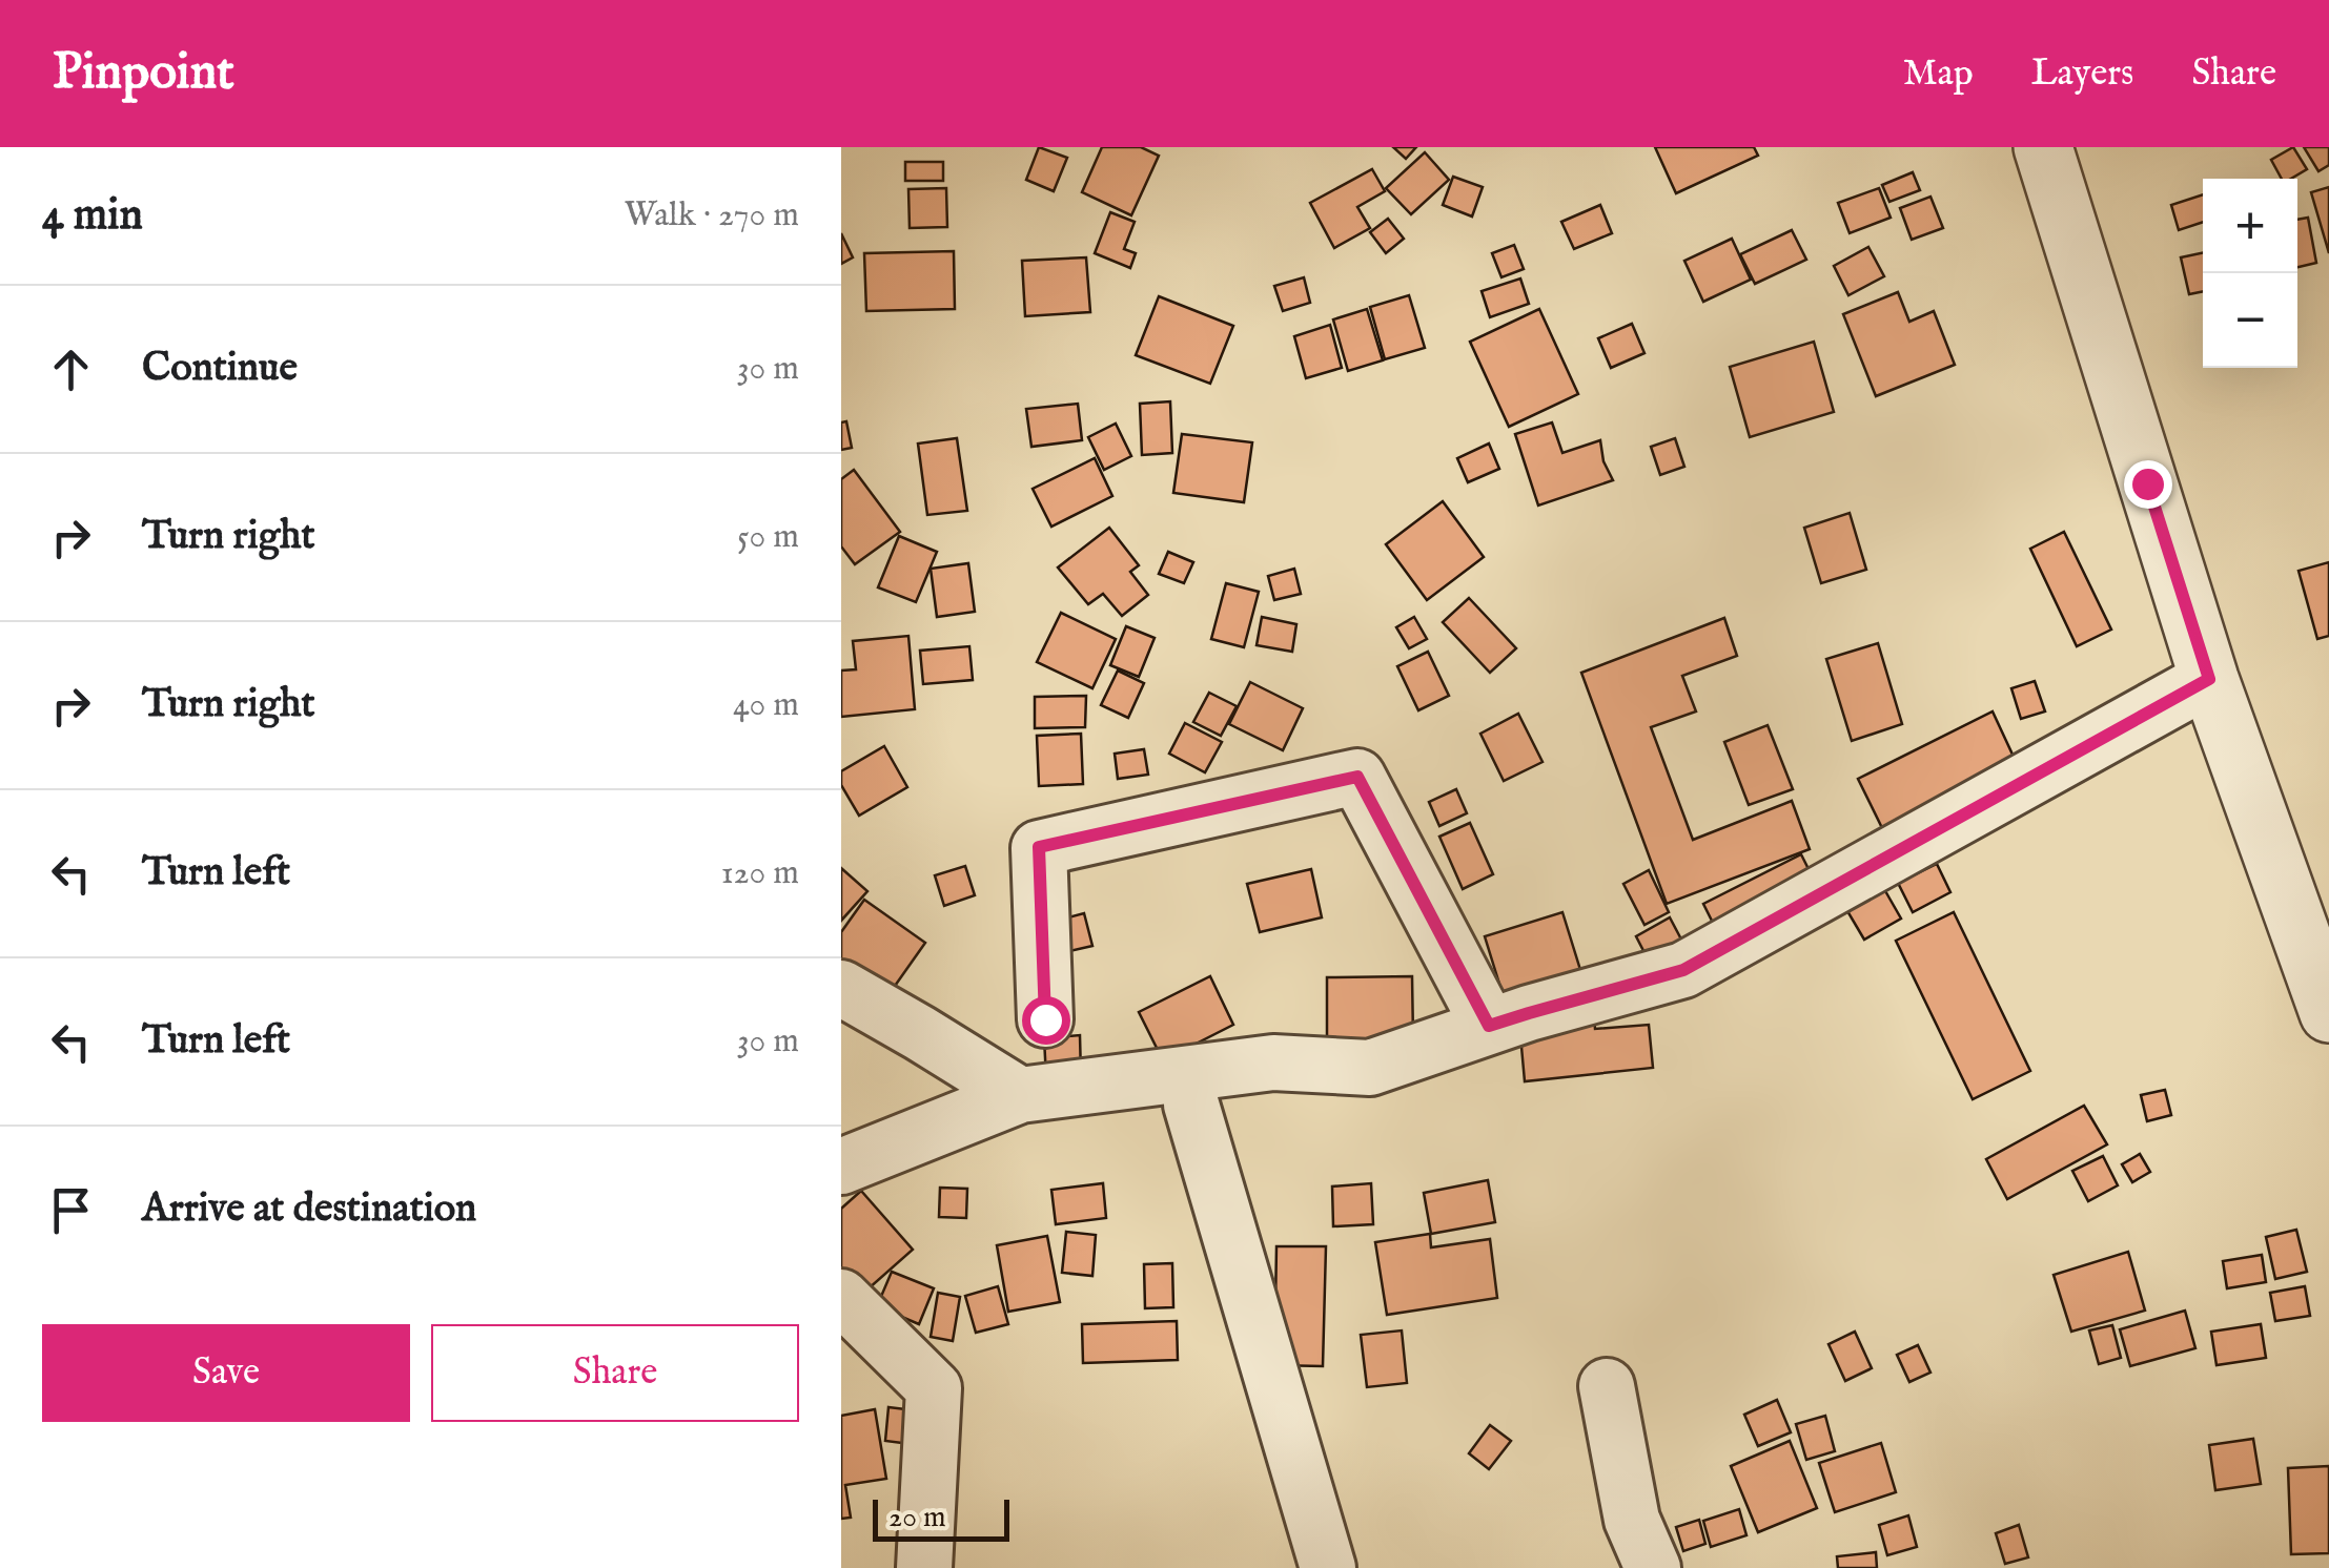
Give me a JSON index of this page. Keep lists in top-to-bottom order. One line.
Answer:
{"scale_bar":"20 m","page":{"header":"Pinpoint","nav":["Map","Layers","Share"],"heading":["4 min","Walk · 270 m"],"map_buttons":["+","−"],"list":[["Continue","30 m"],["Turn right","50 m"],["Turn right","40 m"],["Turn left","120 m"],["Turn left","30 m"],"Arrive at destination"],"buttons":["Save","Share"],"scale":"20 m"}}
